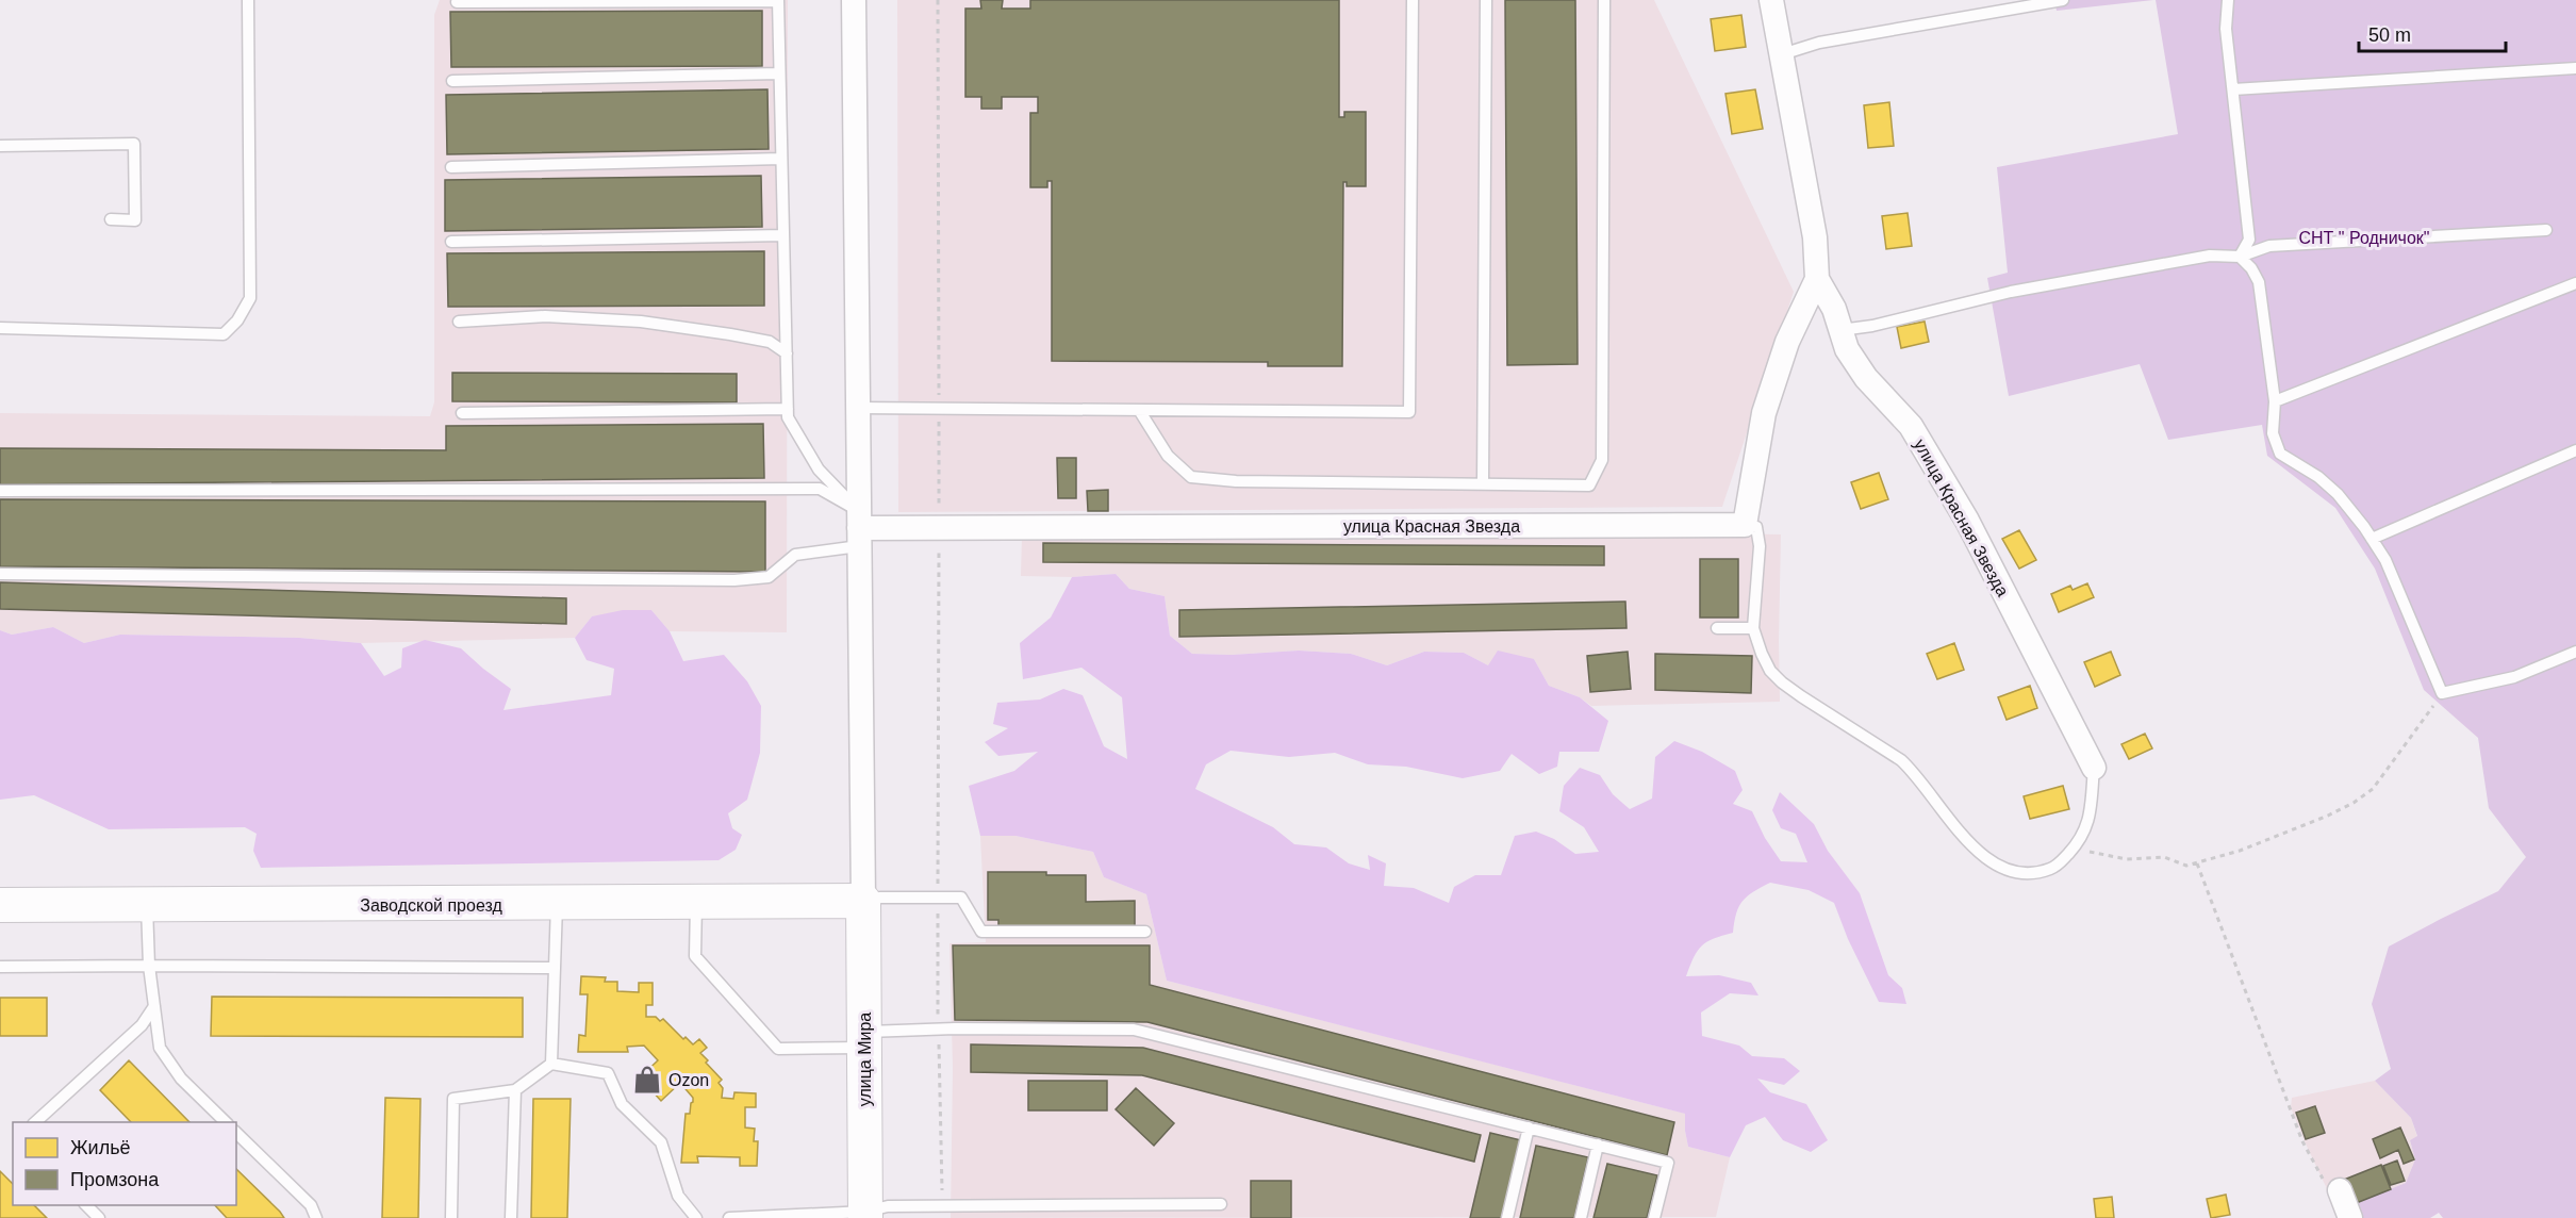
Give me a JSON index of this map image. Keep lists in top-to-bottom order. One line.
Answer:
{"streets":{"main road":["Заводской проезд","улица Мира"],"street":["улица Красная Звезда"]},"crossings":[["Заводской проезд","улица Мира"]],"parks":["СНТ \" Родничок\""],"places":{"shop":["Ozon"]},"legend":["Жильё","Промзона"],"scale_bar":"50 m"}
